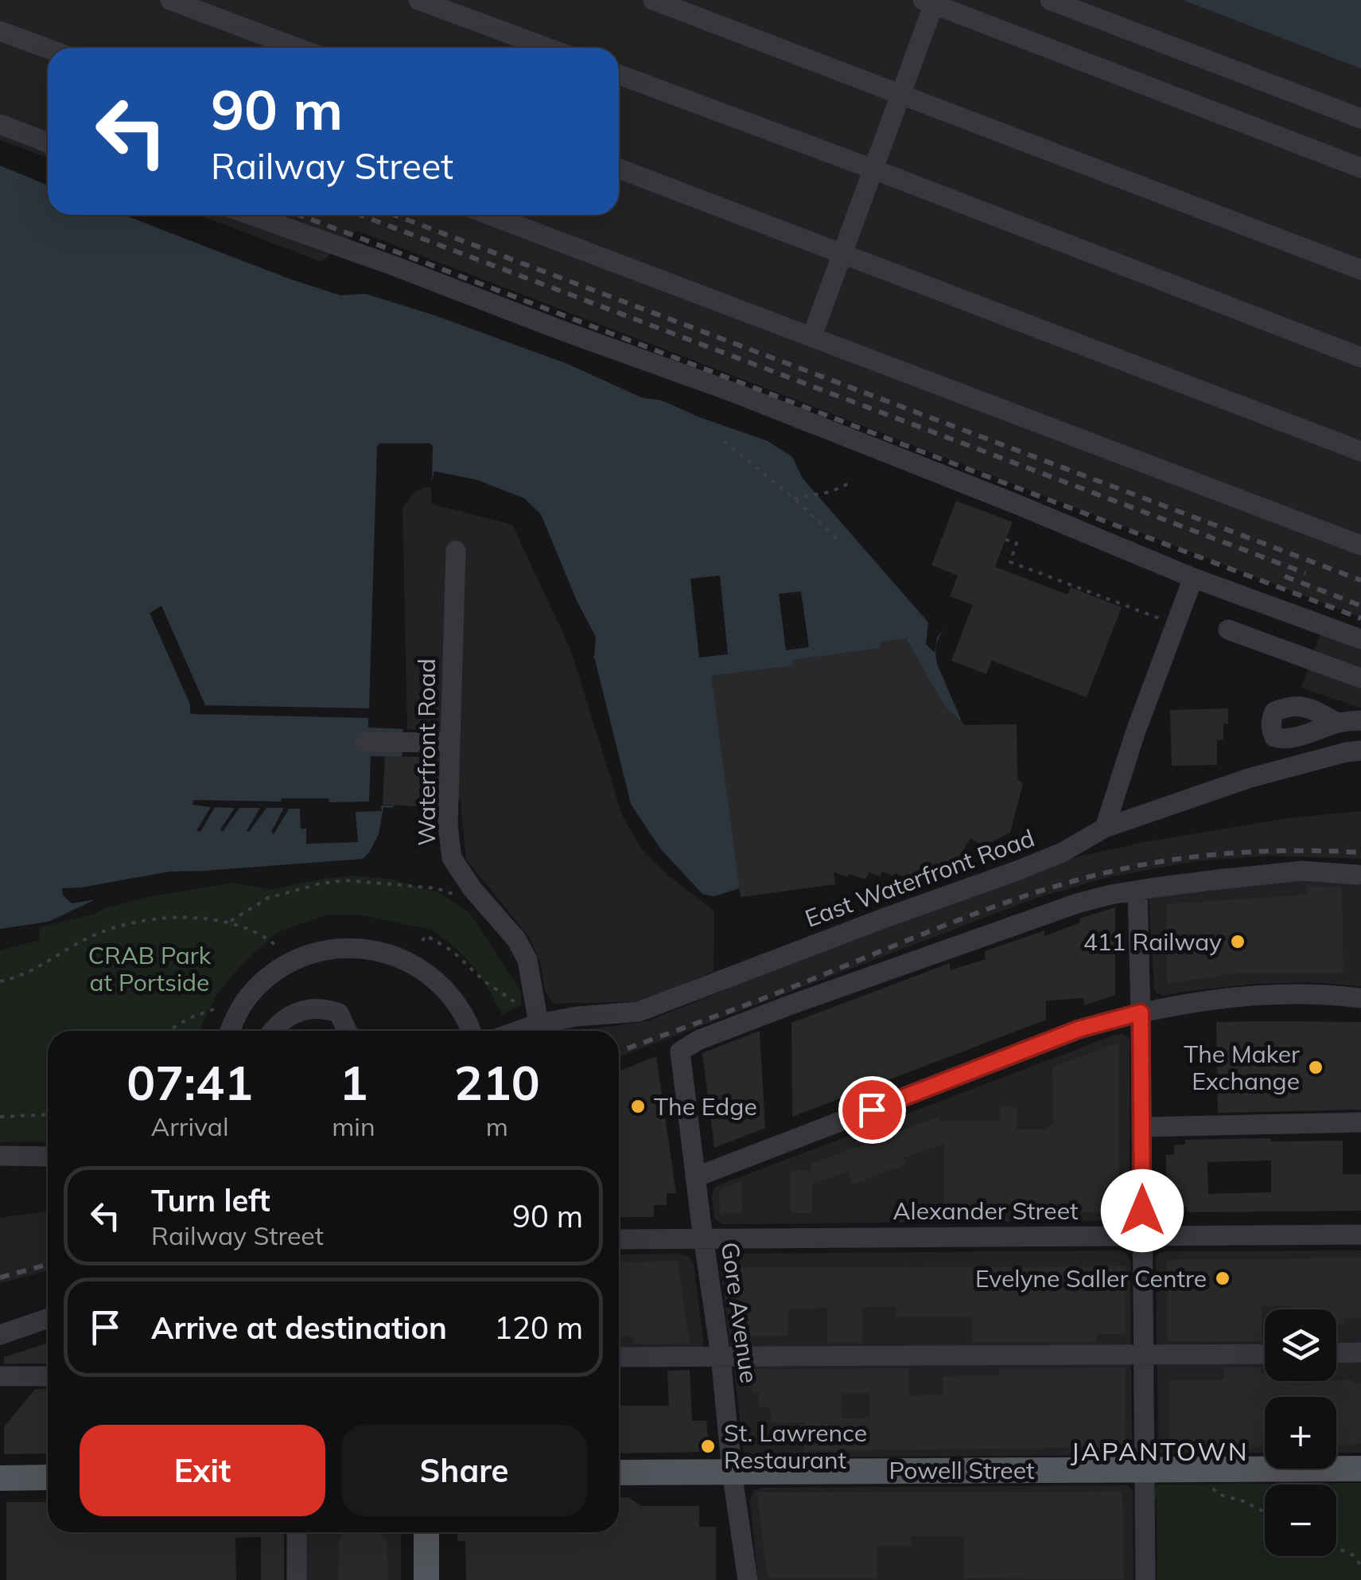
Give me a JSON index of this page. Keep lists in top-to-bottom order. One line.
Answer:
{"streets":{"main road":["Powell Street"],"street":["Waterfront Road","East Waterfront Road","Alexander Street","Gore Avenue"]},"crossings":[["Waterfront Road","East Waterfront Road"],["Alexander Street","Gore Avenue"],["Gore Avenue","Powell Street"]],"districts":["JAPANTOWN"],"parks":["CRAB Park at Portside"],"places":["411 Railway","The Maker Exchange","The Edge","Evelyne Saller Centre","St. Lawrence Restaurant"],"page":{"turn":["90 m","Railway Street"],"eta":["07:41","Arrival","1","min","210","m"],"list":[{"name":"Turn left","note":"Railway Street","value":"90 m"},{"name":"Arrive at destination","value":"120 m"}],"map_buttons":["+","−"],"buttons":["Exit","Share"]}}
